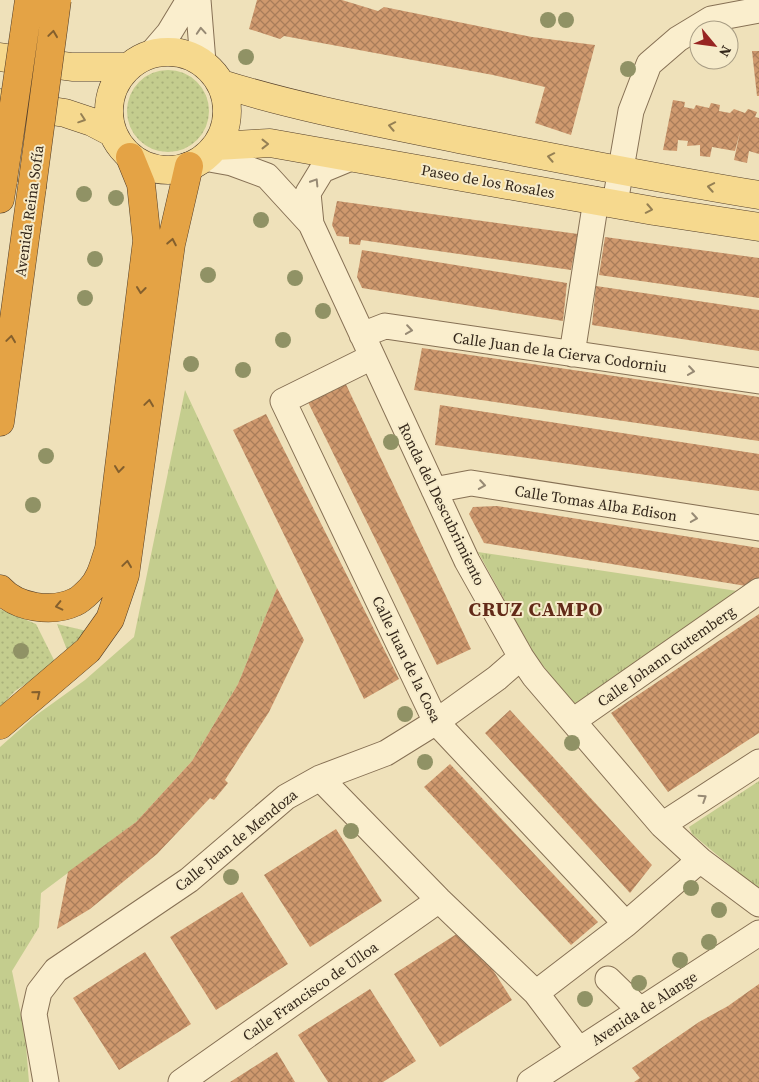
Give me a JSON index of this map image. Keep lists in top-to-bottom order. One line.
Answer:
{"streets":{"highway":["Avenida Reina Sofía"],"main road":["Paseo de los Rosales"],"street":["Calle Juan de la Cierva Codorniu","Calle Tomas Alba Edison","Ronda del Descubrimiento","Calle Johann Gutemberg","Calle Juan de la Cosa","Calle Juan de Mendoza","Calle Francisco de Ulloa","Avenida de Alange"]},"crossings":[["Paseo de los Rosales","Ronda del Descubrimiento"],["Calle Juan de la Cierva Codorniu","Ronda del Descubrimiento"],["Calle Juan de la Cierva Codorniu","Calle Juan de la Cosa"],["Calle Tomas Alba Edison","Ronda del Descubrimiento"],["Ronda del Descubrimiento","Calle Johann Gutemberg"],["Ronda del Descubrimiento","Calle Juan de Mendoza"],["Calle Juan de la Cosa","Calle Juan de Mendoza"]],"one_way":["Calle Juan de la Cierva Codorniu","Calle Tomas Alba Edison"],"districts":["CRUZ CAMPO"],"north":"bottom right"}
